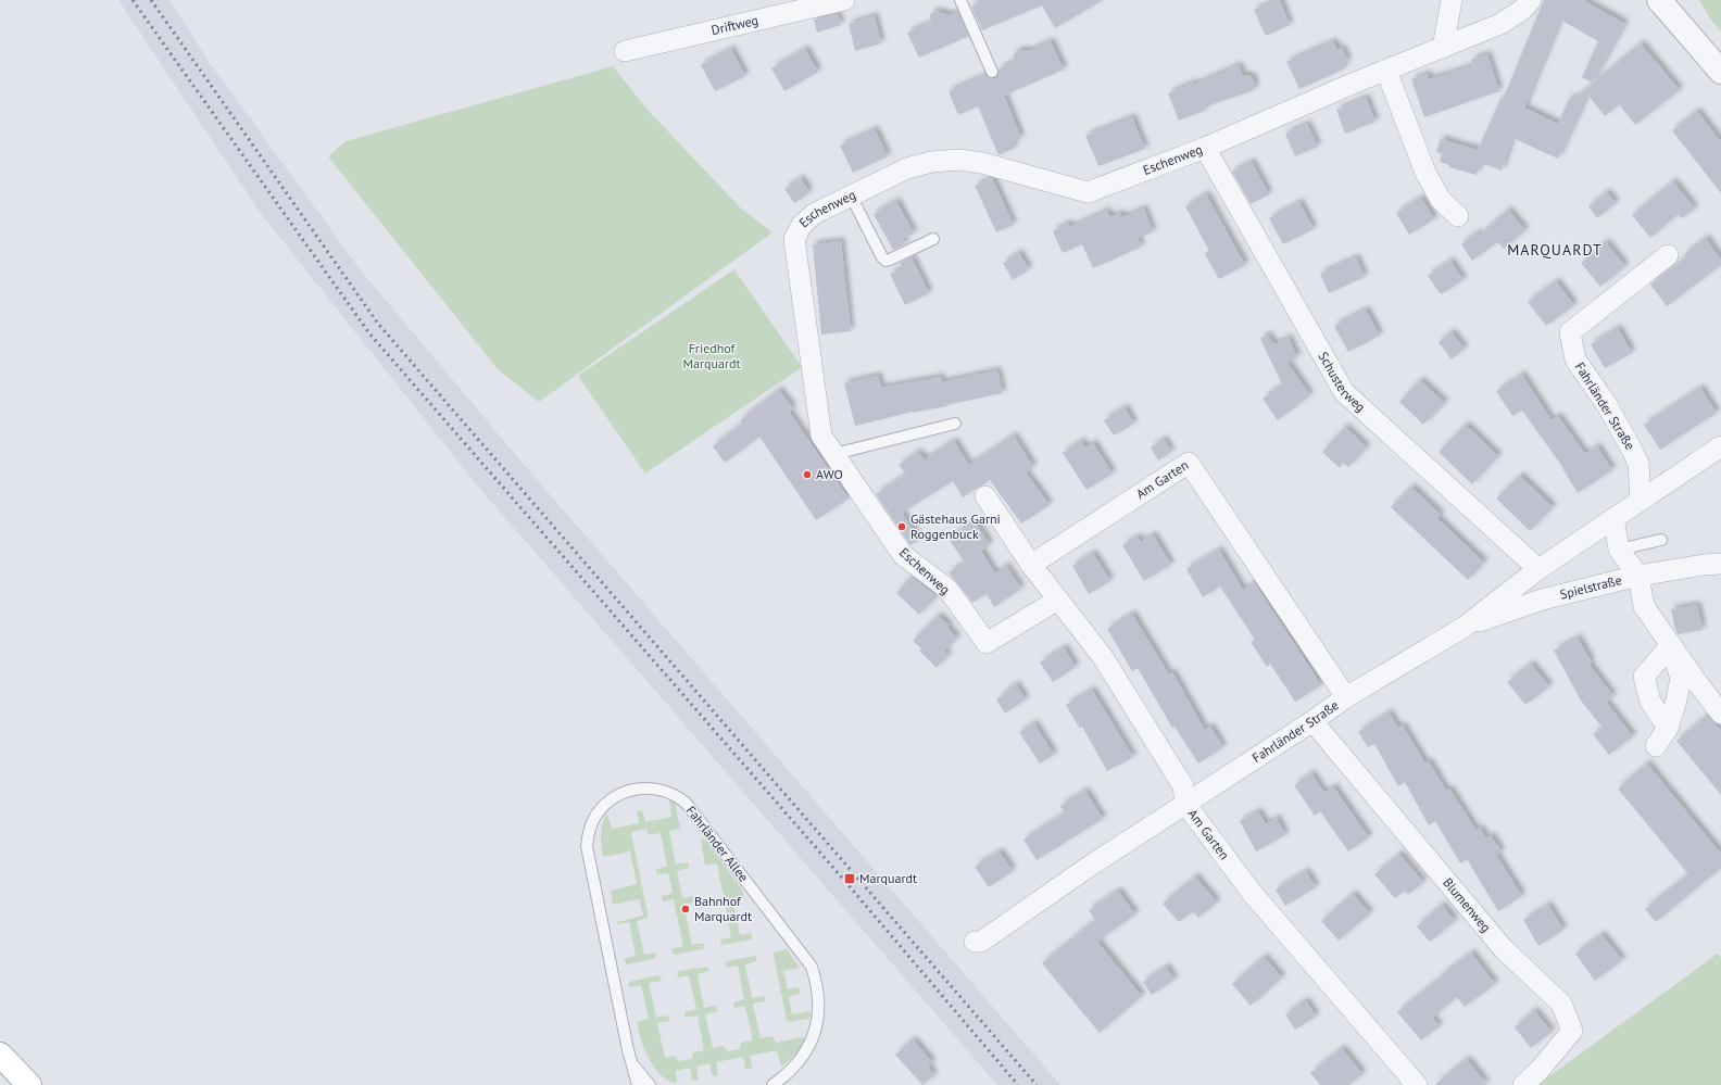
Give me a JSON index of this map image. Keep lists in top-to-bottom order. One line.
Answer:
{"streets":{"street":["Driftweg","Eschenweg","Schusterweg","Fahrländer Straße","Am Garten","Spielstraße","Blumenweg"],"lane":["Fahrländer Allee"]},"crossings":[["Eschenweg","Schusterweg"],["Eschenweg","Am Garten"],["Schusterweg","Fahrländer Straße"],["Fahrländer Straße","Am Garten"],["Fahrländer Straße","Spielstraße"],["Fahrländer Straße","Blumenweg"]],"districts":["MARQUARDT"],"parks":["Friedhof Marquardt"],"places":{"other":["AWO","Gästehaus Garni Roggenbuck","Bahnhof Marquardt"],"transit":["Marquardt"]}}
